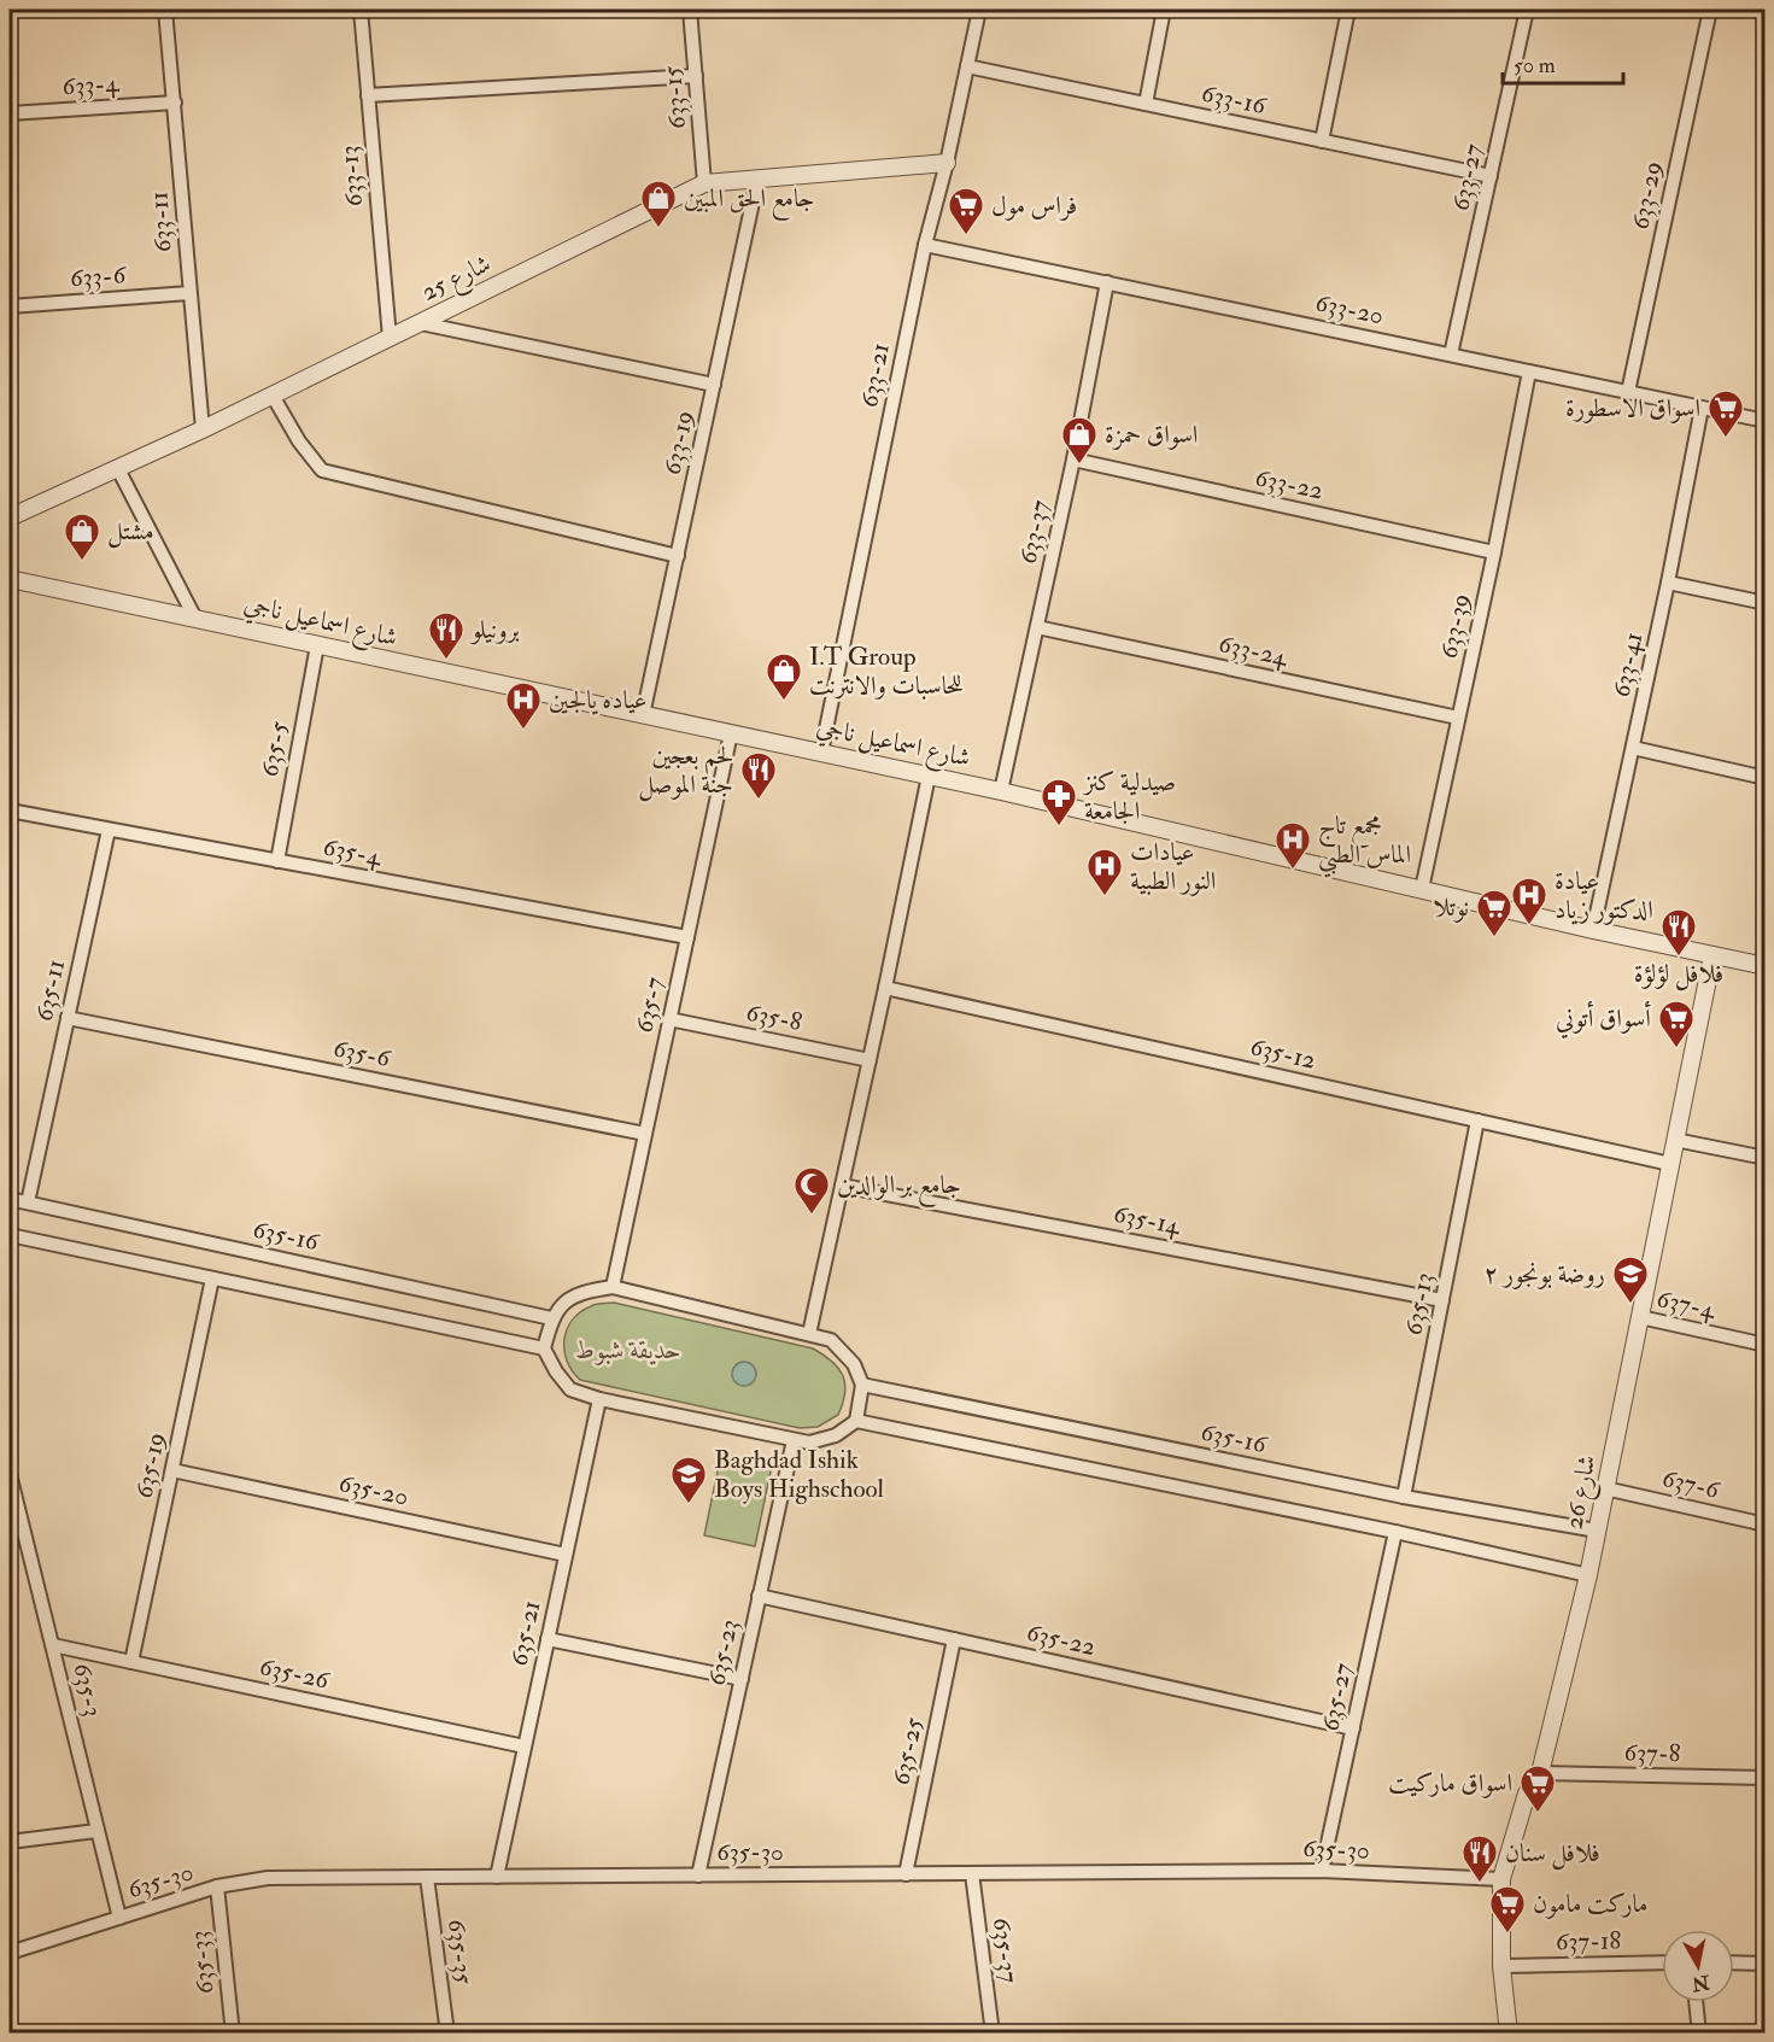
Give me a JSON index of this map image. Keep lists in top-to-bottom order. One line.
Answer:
{"streets":{"street":["633-4","633-15","633-16","633-13","633-27","633-29","633-11","633-6","شارع 25","633-20","633-21","633-19","633-22","633-37","شارع اسماعيل ناجي","633-39","633-24","633-41","635-5","635-4","635-11","635-7","635-8","635-6","635-12","635-14","635-16","635-13","637-4","635-19","637-6","635-20","شارع 26","635-21","635-22","635-23","635-26","635-3","635-27","635-25","637-8","635-30","637-18","635-37","635-35","635-33"]},"crossings":[["633-4","633-11"],["633-15","شارع 25"],["633-16","633-27"],["633-16","633-21"],["633-13","شارع 25"],["633-27","633-20"],["633-29","633-20"],["633-11","633-6"],["633-11","شارع 25"],["شارع 25","633-21"],["شارع 25","633-19"],["633-20","633-21"],["633-20","633-37"],["633-20","633-39"],["633-20","633-41"],["633-21","شارع اسماعيل ناجي"],["633-19","شارع اسماعيل ناجي"],["633-22","633-37"],["633-22","633-39"],["633-37","شارع اسماعيل ناجي"],["633-37","633-24"],["شارع اسماعيل ناجي","633-39"],["شارع اسماعيل ناجي","633-41"],["شارع اسماعيل ناجي","635-5"],["شارع اسماعيل ناجي","635-7"],["شارع اسماعيل ناجي","شارع 26"],["633-39","633-24"],["635-5","635-4"],["635-4","635-11"],["635-4","635-7"],["635-11","635-6"],["635-11","635-16"],["635-7","635-8"],["635-7","635-6"],["635-12","635-13"],["635-12","شارع 26"],["635-14","635-13"],["635-16","635-13"],["635-16","شارع 26"],["637-4","شارع 26"],["635-19","635-20"],["635-19","635-26"],["637-6","شارع 26"],["635-20","635-21"],["شارع 26","637-8"],["شارع 26","635-30"],["شارع 26","637-18"],["635-21","635-26"],["635-21","635-30"],["635-22","635-23"],["635-22","635-27"],["635-22","635-25"],["635-23","635-30"],["635-26","635-3"],["635-3","635-30"],["635-27","635-30"],["635-25","635-30"],["635-30","635-37"],["635-30","635-35"],["635-30","635-33"]],"parks":["حديقة شبوط"],"places":{"shop":["جامع الحق المبين","اسواق حمزة","مشتل","I.T Group للحاسبات والانترنت"],"supermarket":["فراس مول","اسواق الاسطورة","نوتلا","أسواق أتوني","اسواق ماركيت","ماركت مامون"],"restaurant":["برونيلو","لحم بعجين جنة الموصل","فلافل لؤلؤة","فلافل سنان"],"hospital":["عياده يالجين","مجمع تاج الماس الطبي","عيادات النور الطبية","عيادة الدكتور زياد"],"pharmacy":["صيدلية كنز الجامعة"],"mosque":["جامع بر الوالدين"],"school or university":["روضة بونجور ٢","Baghdad Ishik Boys Highschool"]},"scale_bar":"50 m","north":"bottom"}
